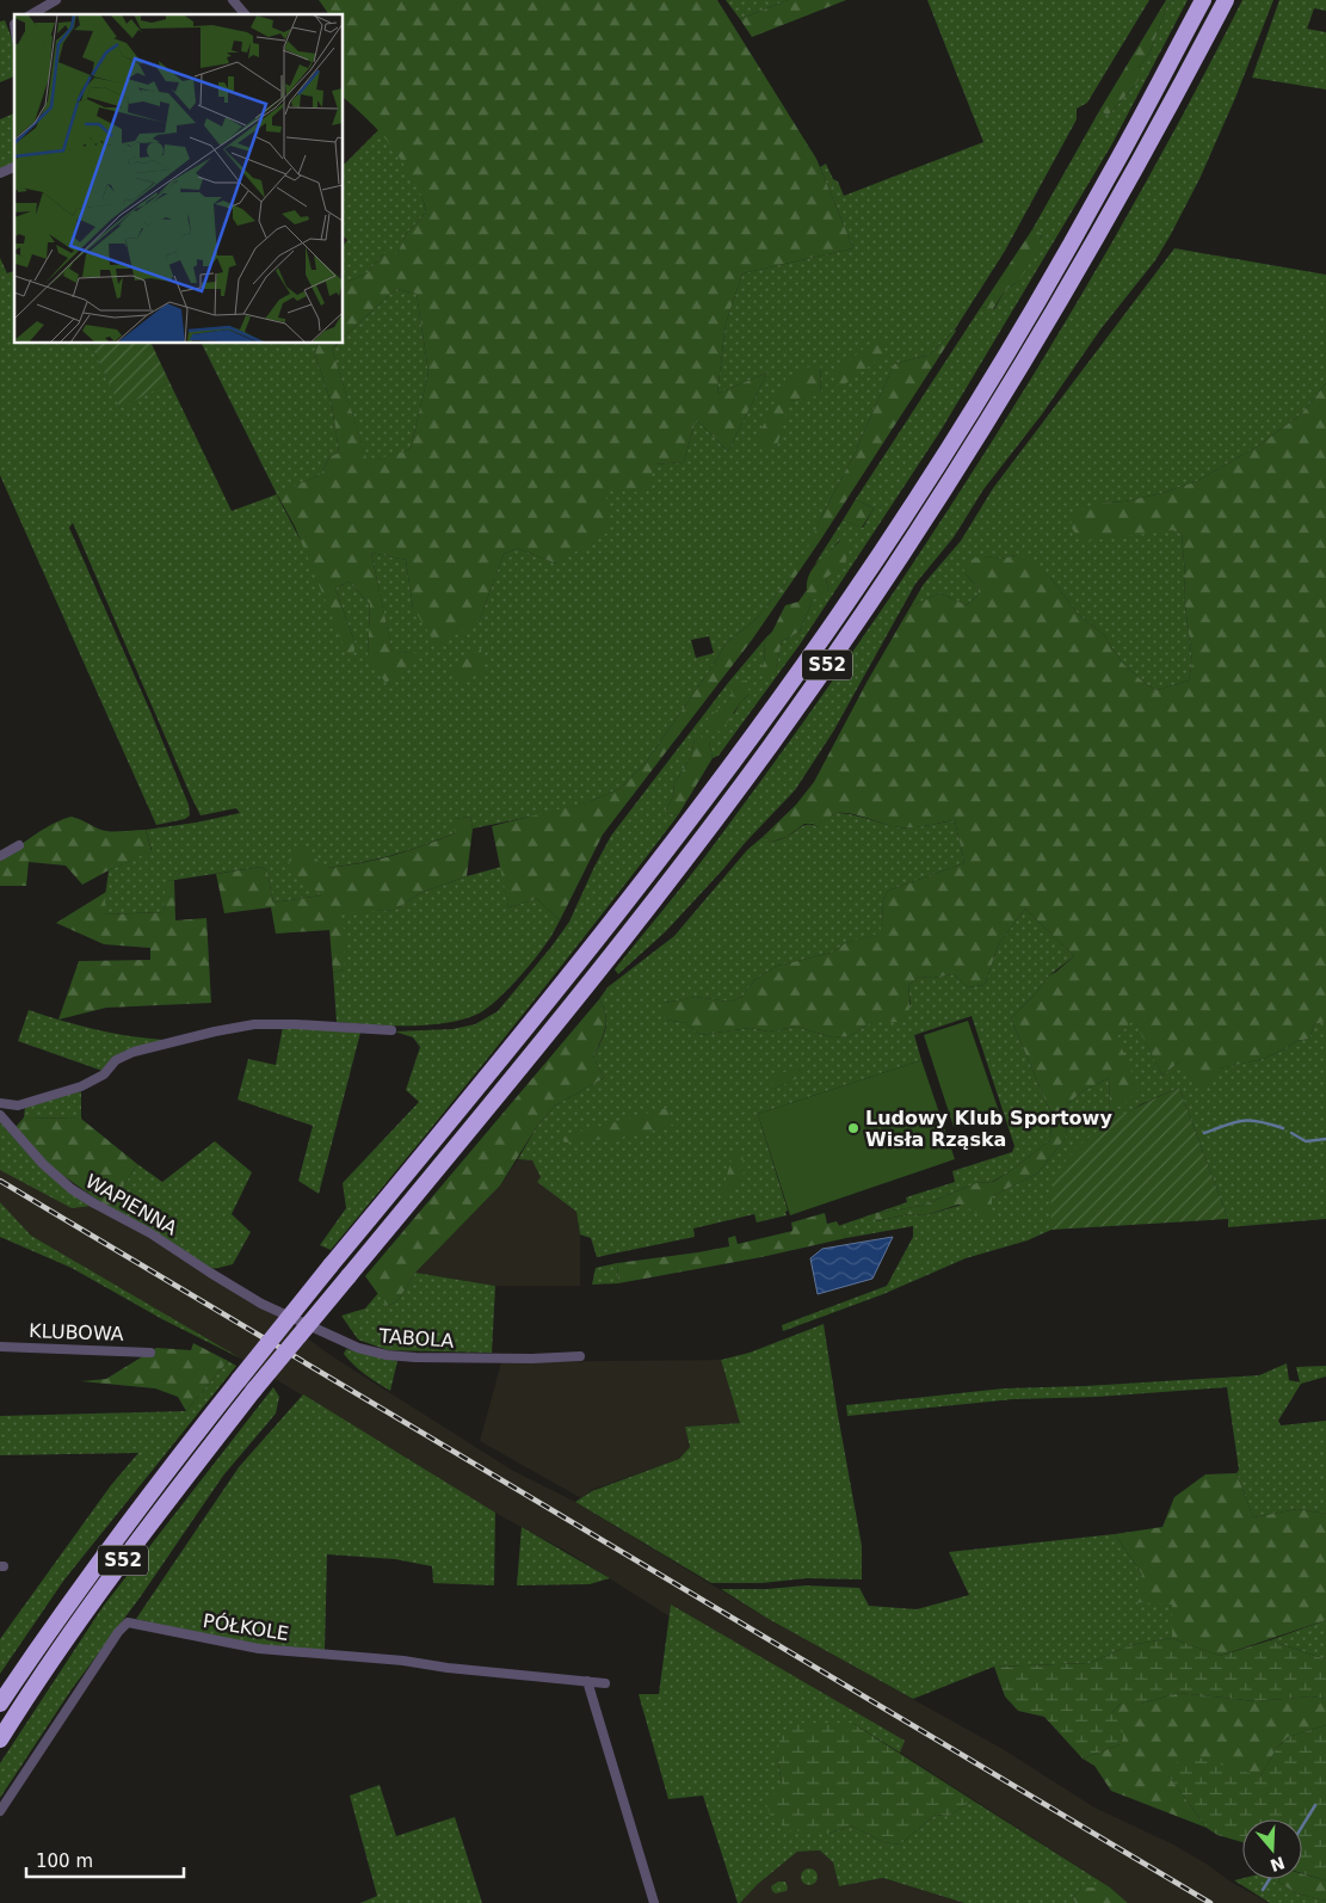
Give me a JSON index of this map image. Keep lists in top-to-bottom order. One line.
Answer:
{"streets":{"highway":["S52"],"street":["WAPIENNA","KLUBOWA","TABOLA","PÓŁKOLE"]},"crossings":[["WAPIENNA","TABOLA"]],"places":["Ludowy Klub Sportowy Wisła Rząska"],"scale_bar":"100 m","north":"bottom"}
